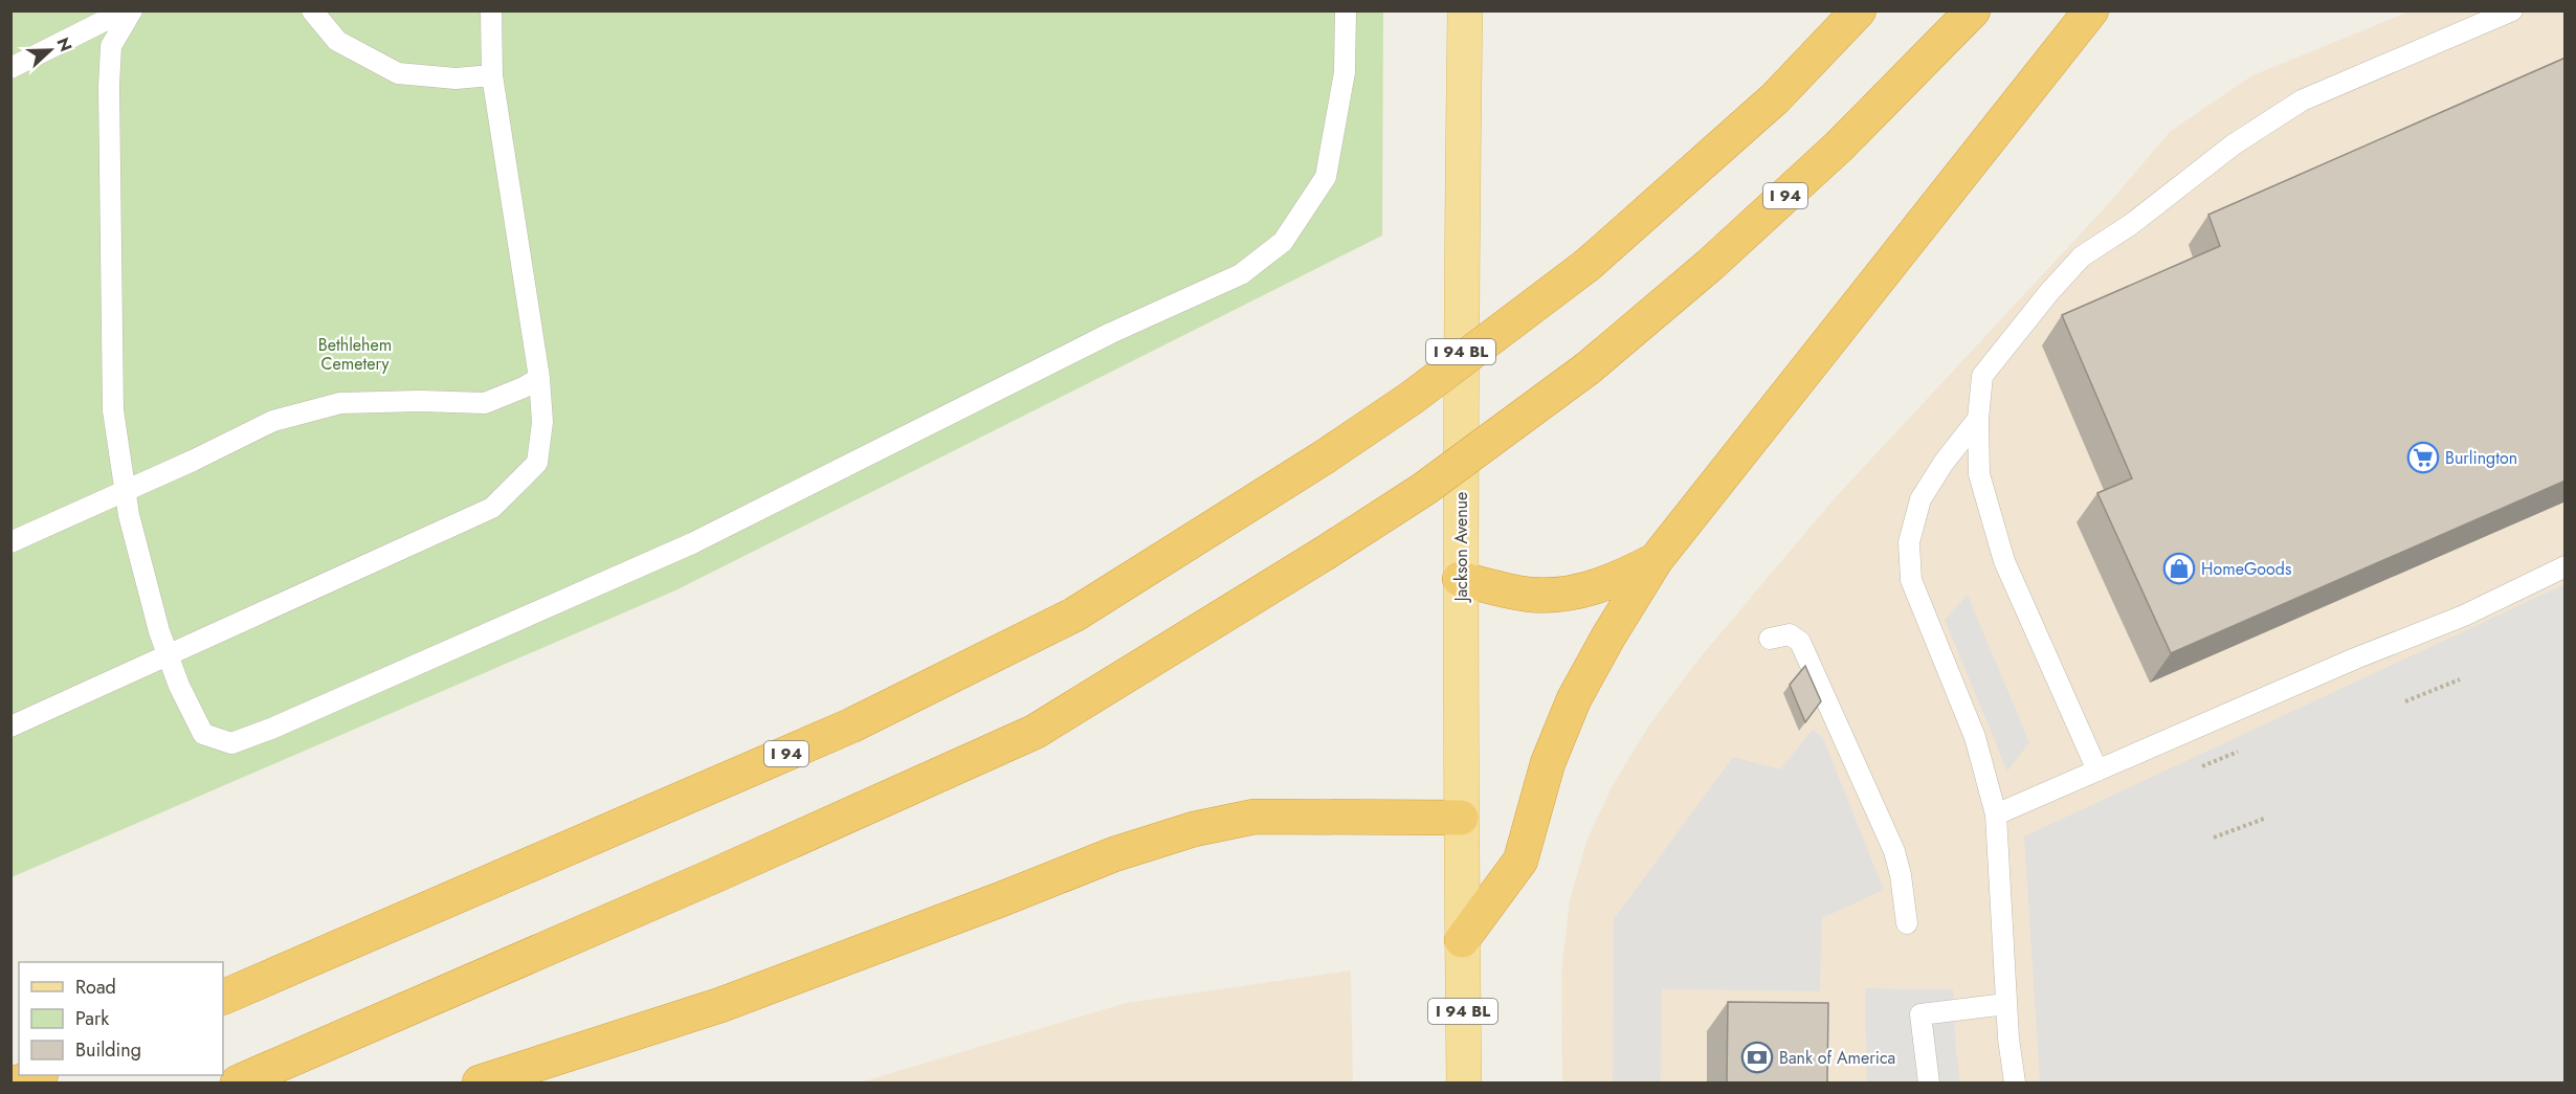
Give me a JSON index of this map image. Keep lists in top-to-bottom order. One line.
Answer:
{"streets":{"highway":["I 94"],"main road":["I 94 BL","Jackson Avenue"]},"parks":["Bethlehem Cemetery"],"places":{"supermarket":["Burlington"],"shop":["HomeGoods"],"bank":["Bank of America"]},"legend":["Road","Park","Building"],"north":"right"}
